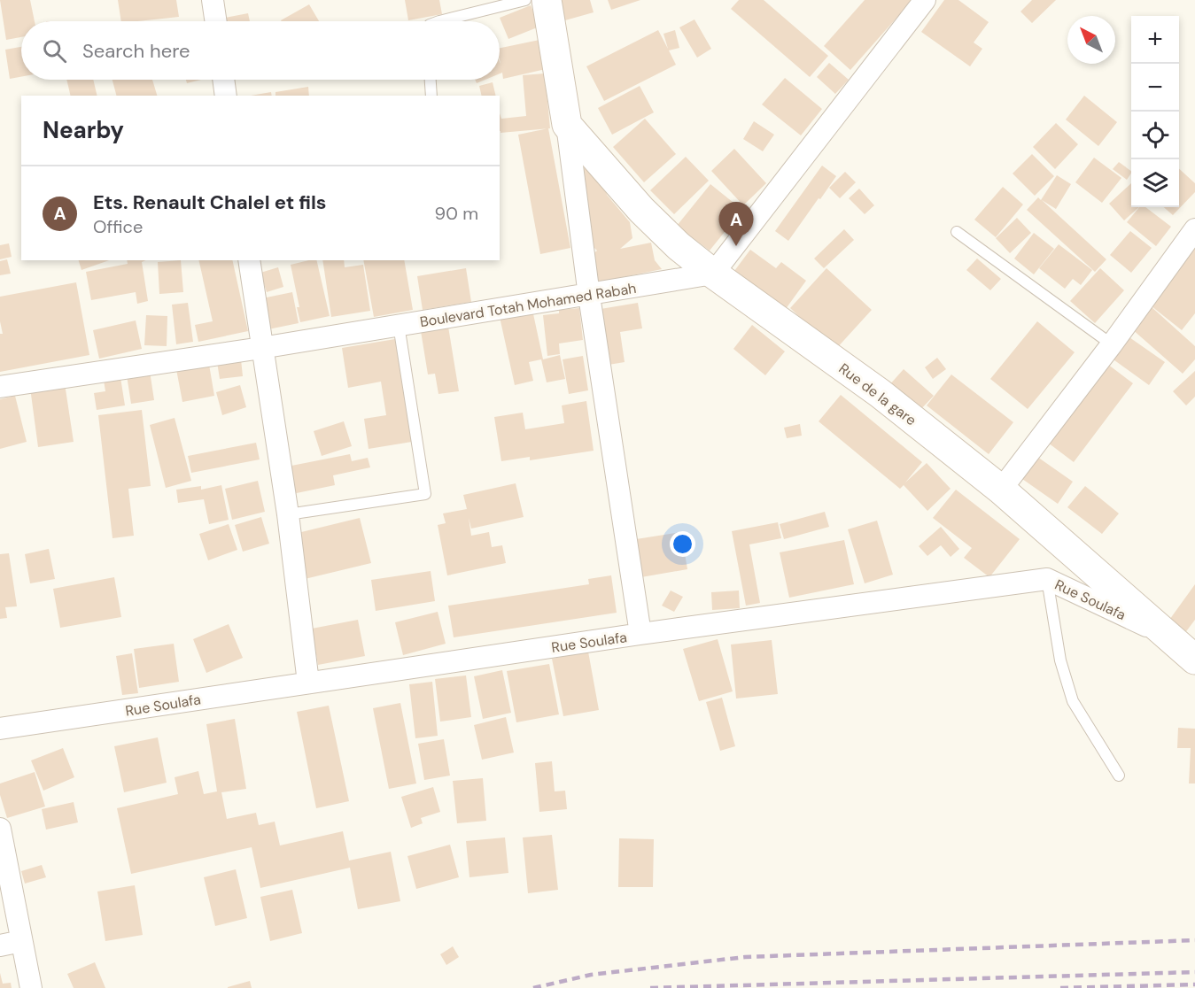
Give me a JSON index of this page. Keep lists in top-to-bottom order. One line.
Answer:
{"streets":{"main road":["Rue de la gare"],"street":["Boulevard Totah Mohamed Rabah","Rue Soulafa"]},"crossings":[["Boulevard Totah Mohamed Rabah","Rue de la gare"],["Rue de la gare","Rue Soulafa"]],"north":"top left","page":{"map_buttons":["+","−"],"search":"Search here","heading":"Nearby","list":[{"mark":"A","name":"Ets. Renault Chalel et fils","note":"Office","value":"90 m"}],"pins":"A"}}
